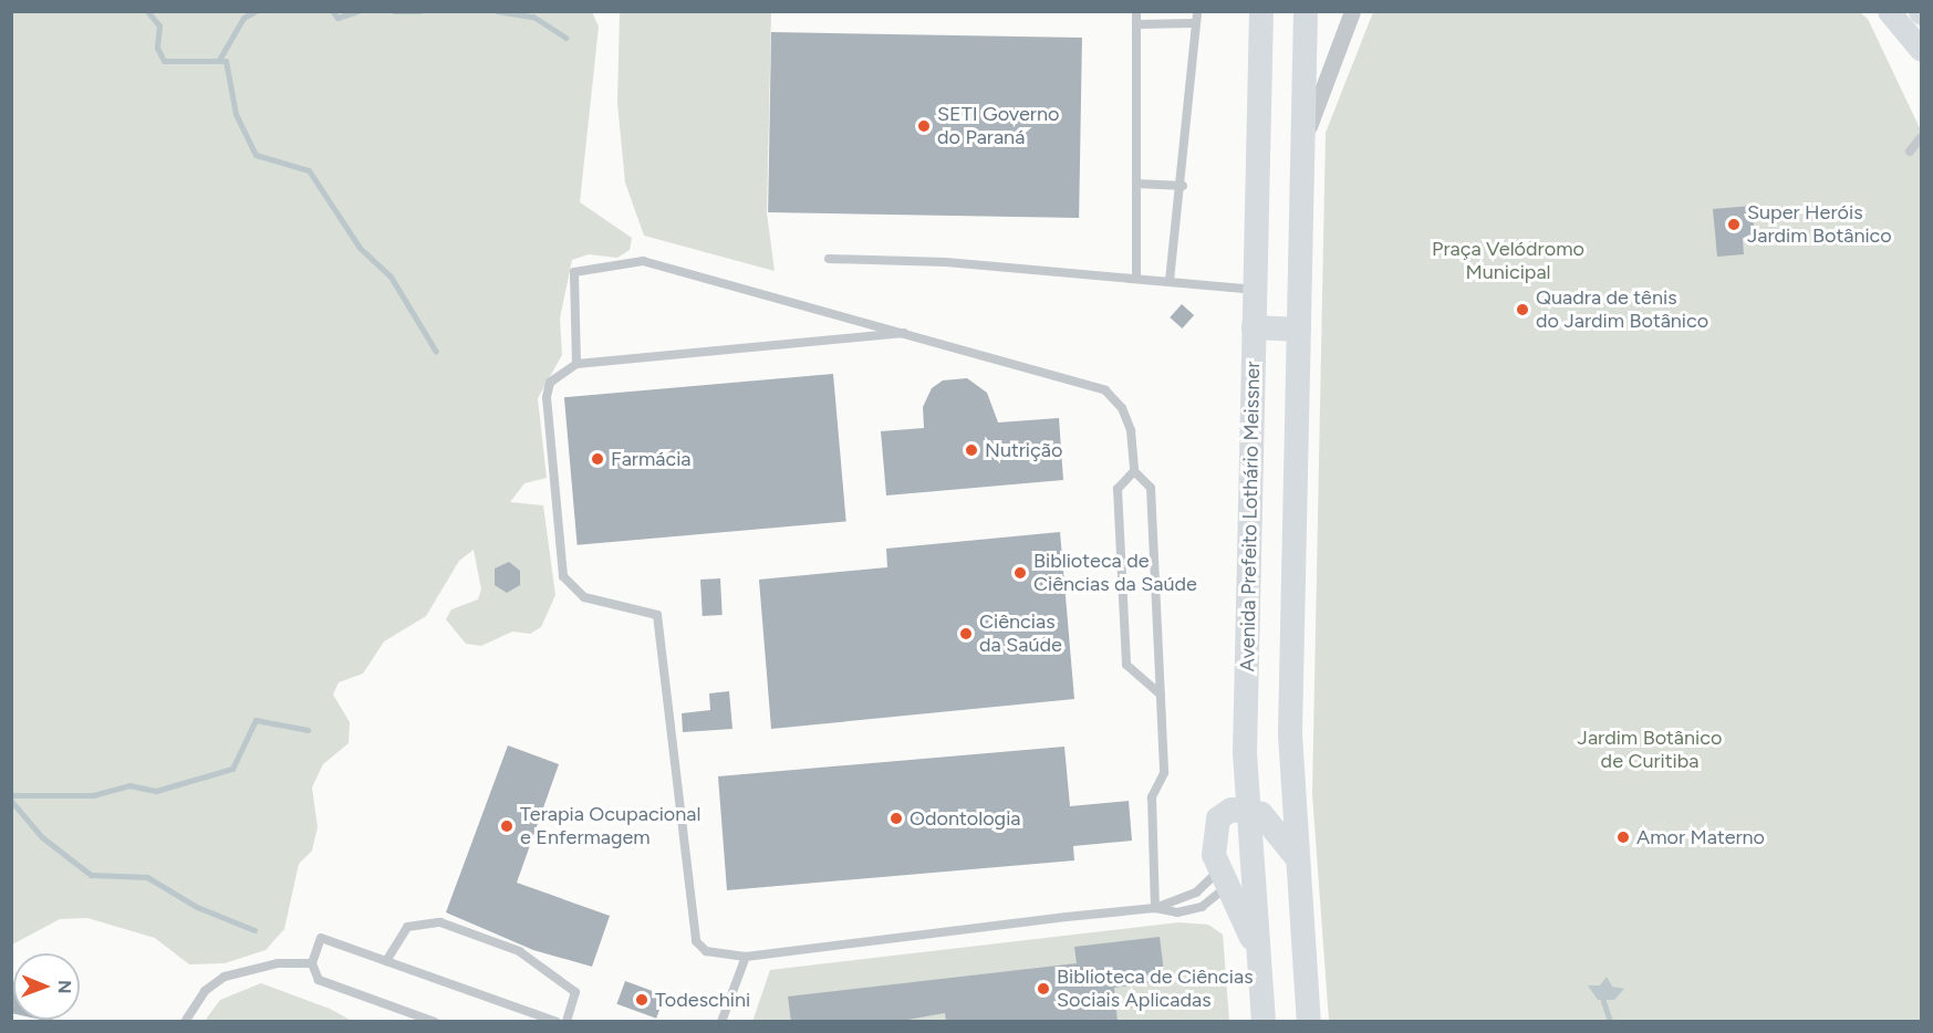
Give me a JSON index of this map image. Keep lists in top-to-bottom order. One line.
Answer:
{"streets":{"main road":["Avenida Prefeito Lothário Meissner"]},"parks":["Praça Velódromo Municipal","Jardim Botânico de Curitiba"],"places":["SETI Governo do Paraná","Super Heróis Jardim Botânico","Quadra de tênis do Jardim Botânico","Nutrição","Farmácia","Biblioteca de Ciências da Saúde","Ciências da Saúde","Odontologia","Terapia Ocupacional e Enfermagem","Amor Materno","Biblioteca de Ciências Sociais Aplicadas","Todeschini"],"north":"right"}
